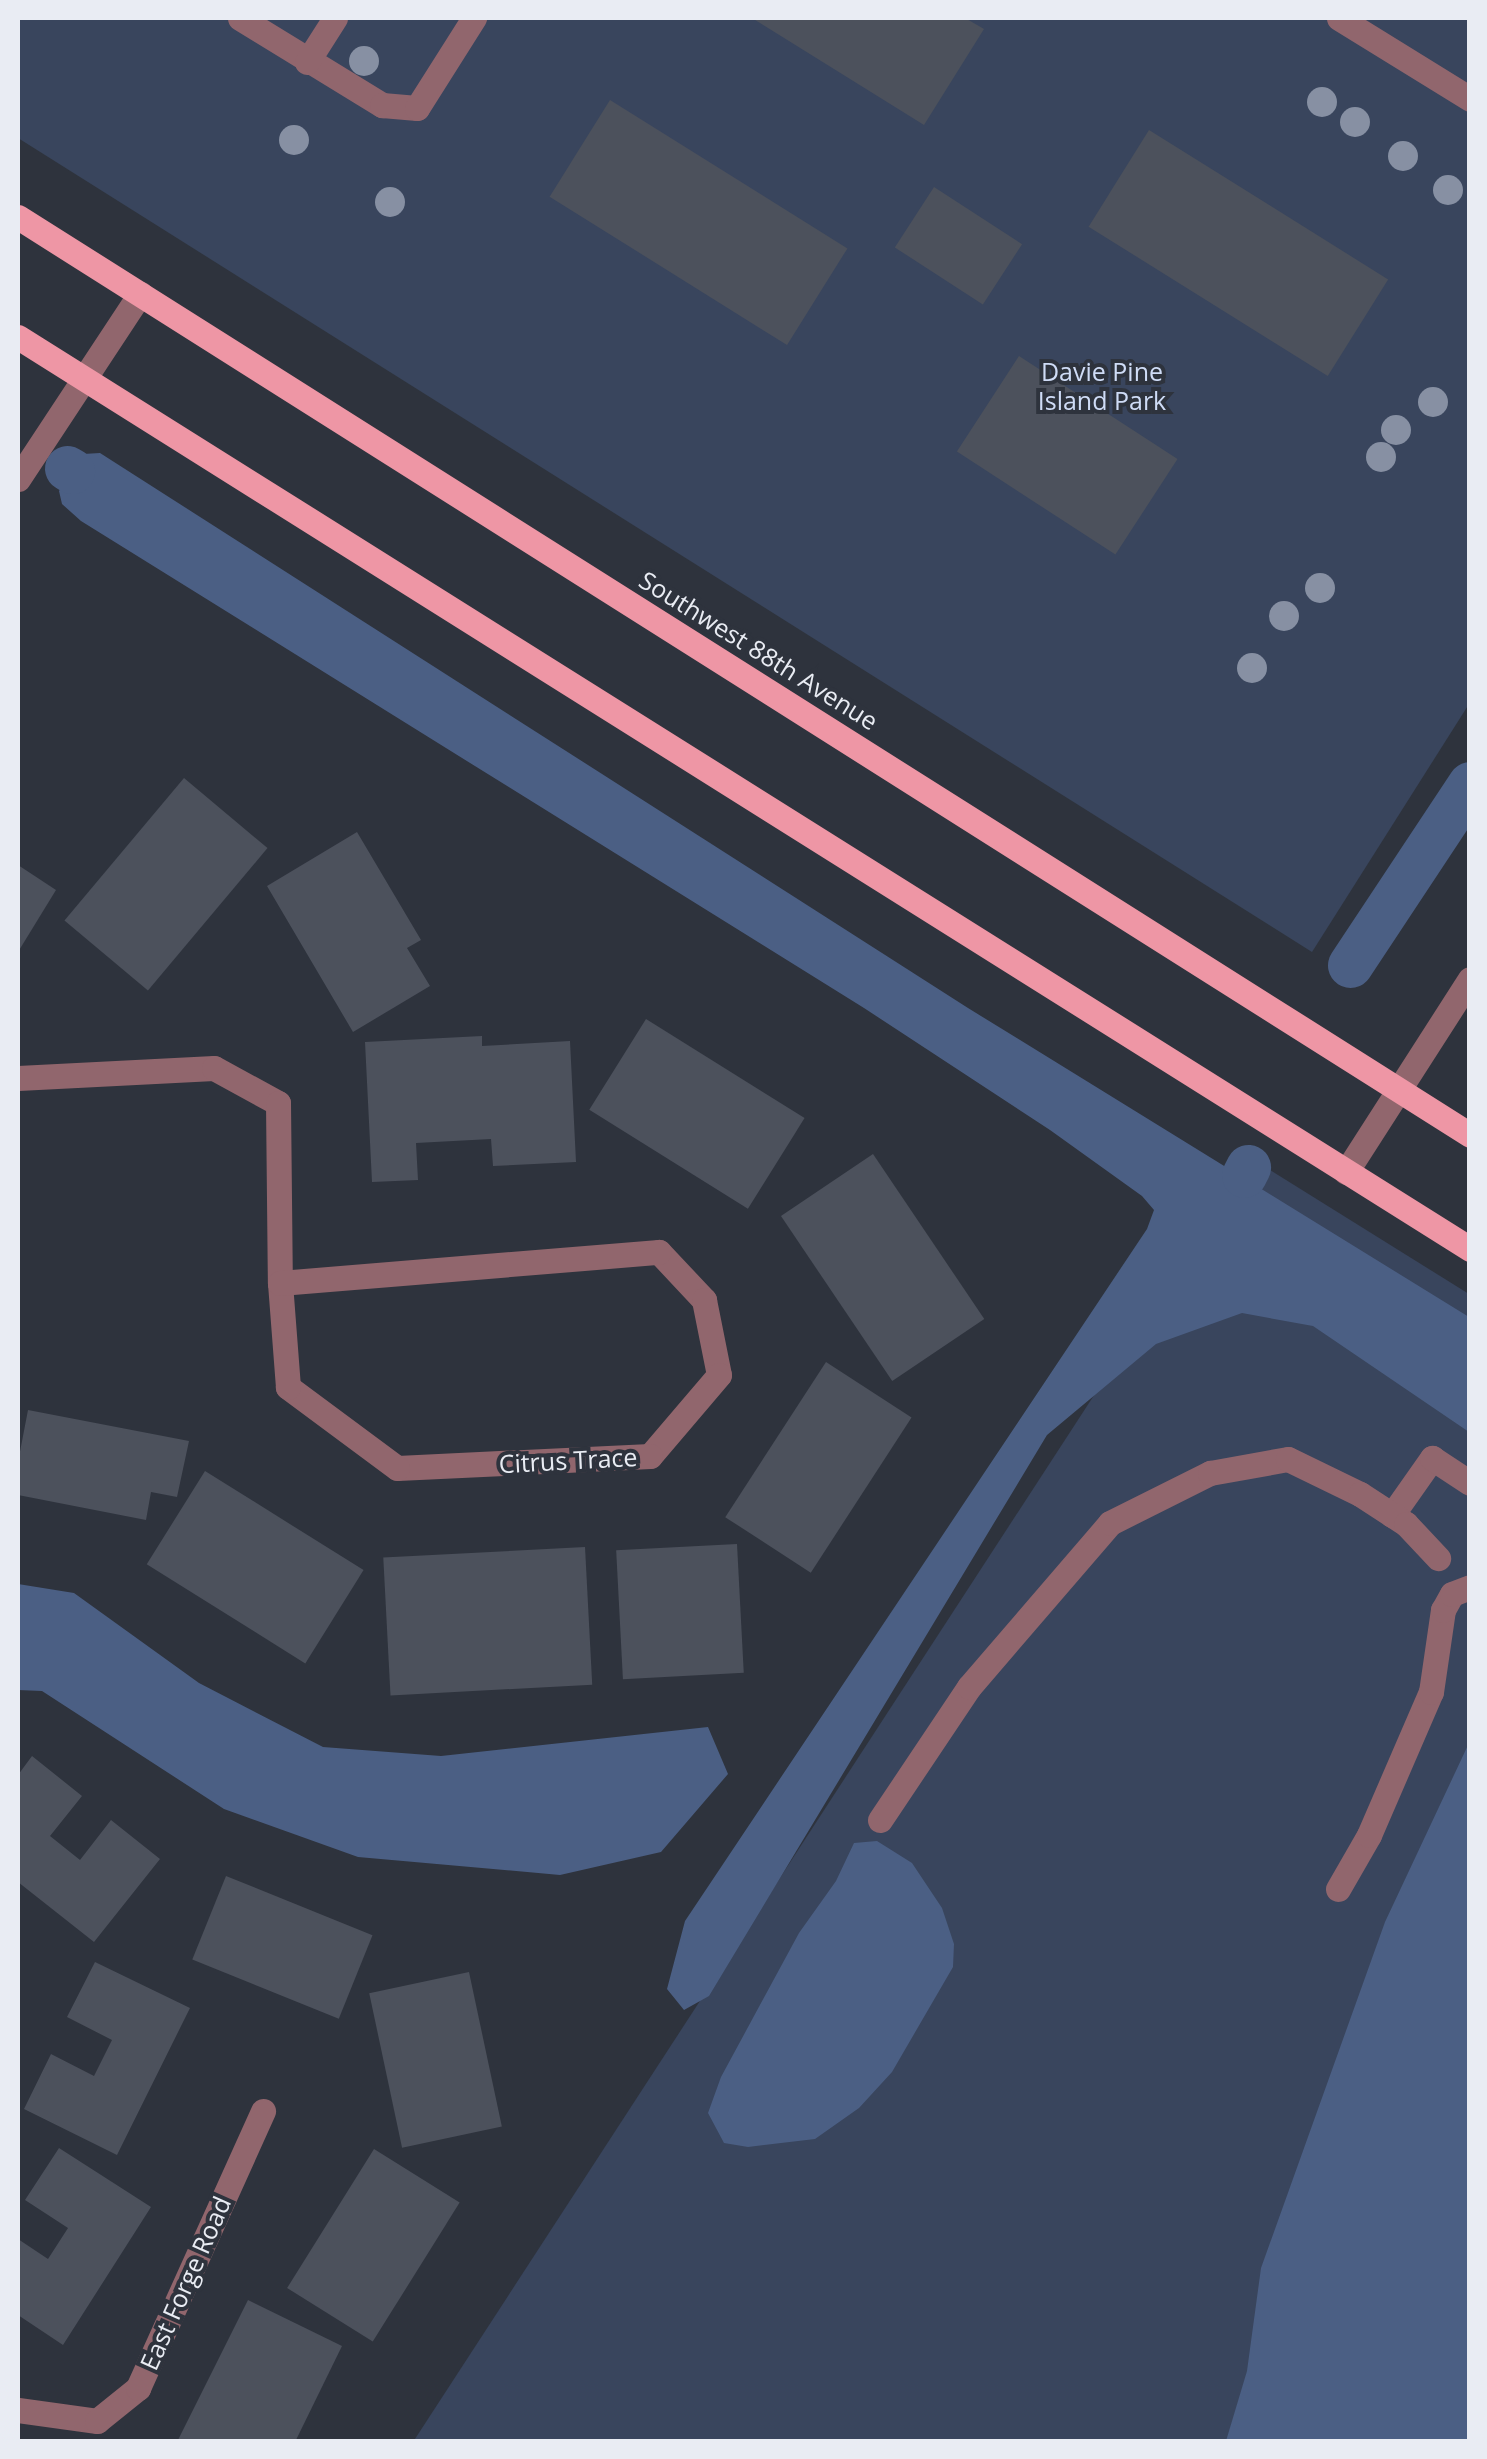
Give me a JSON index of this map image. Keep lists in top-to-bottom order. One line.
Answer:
{"streets":{"main road":["Southwest 88th Avenue"],"street":["Citrus Trace","East Forge Road"]},"parks":["Davie Pine Island Park"]}
